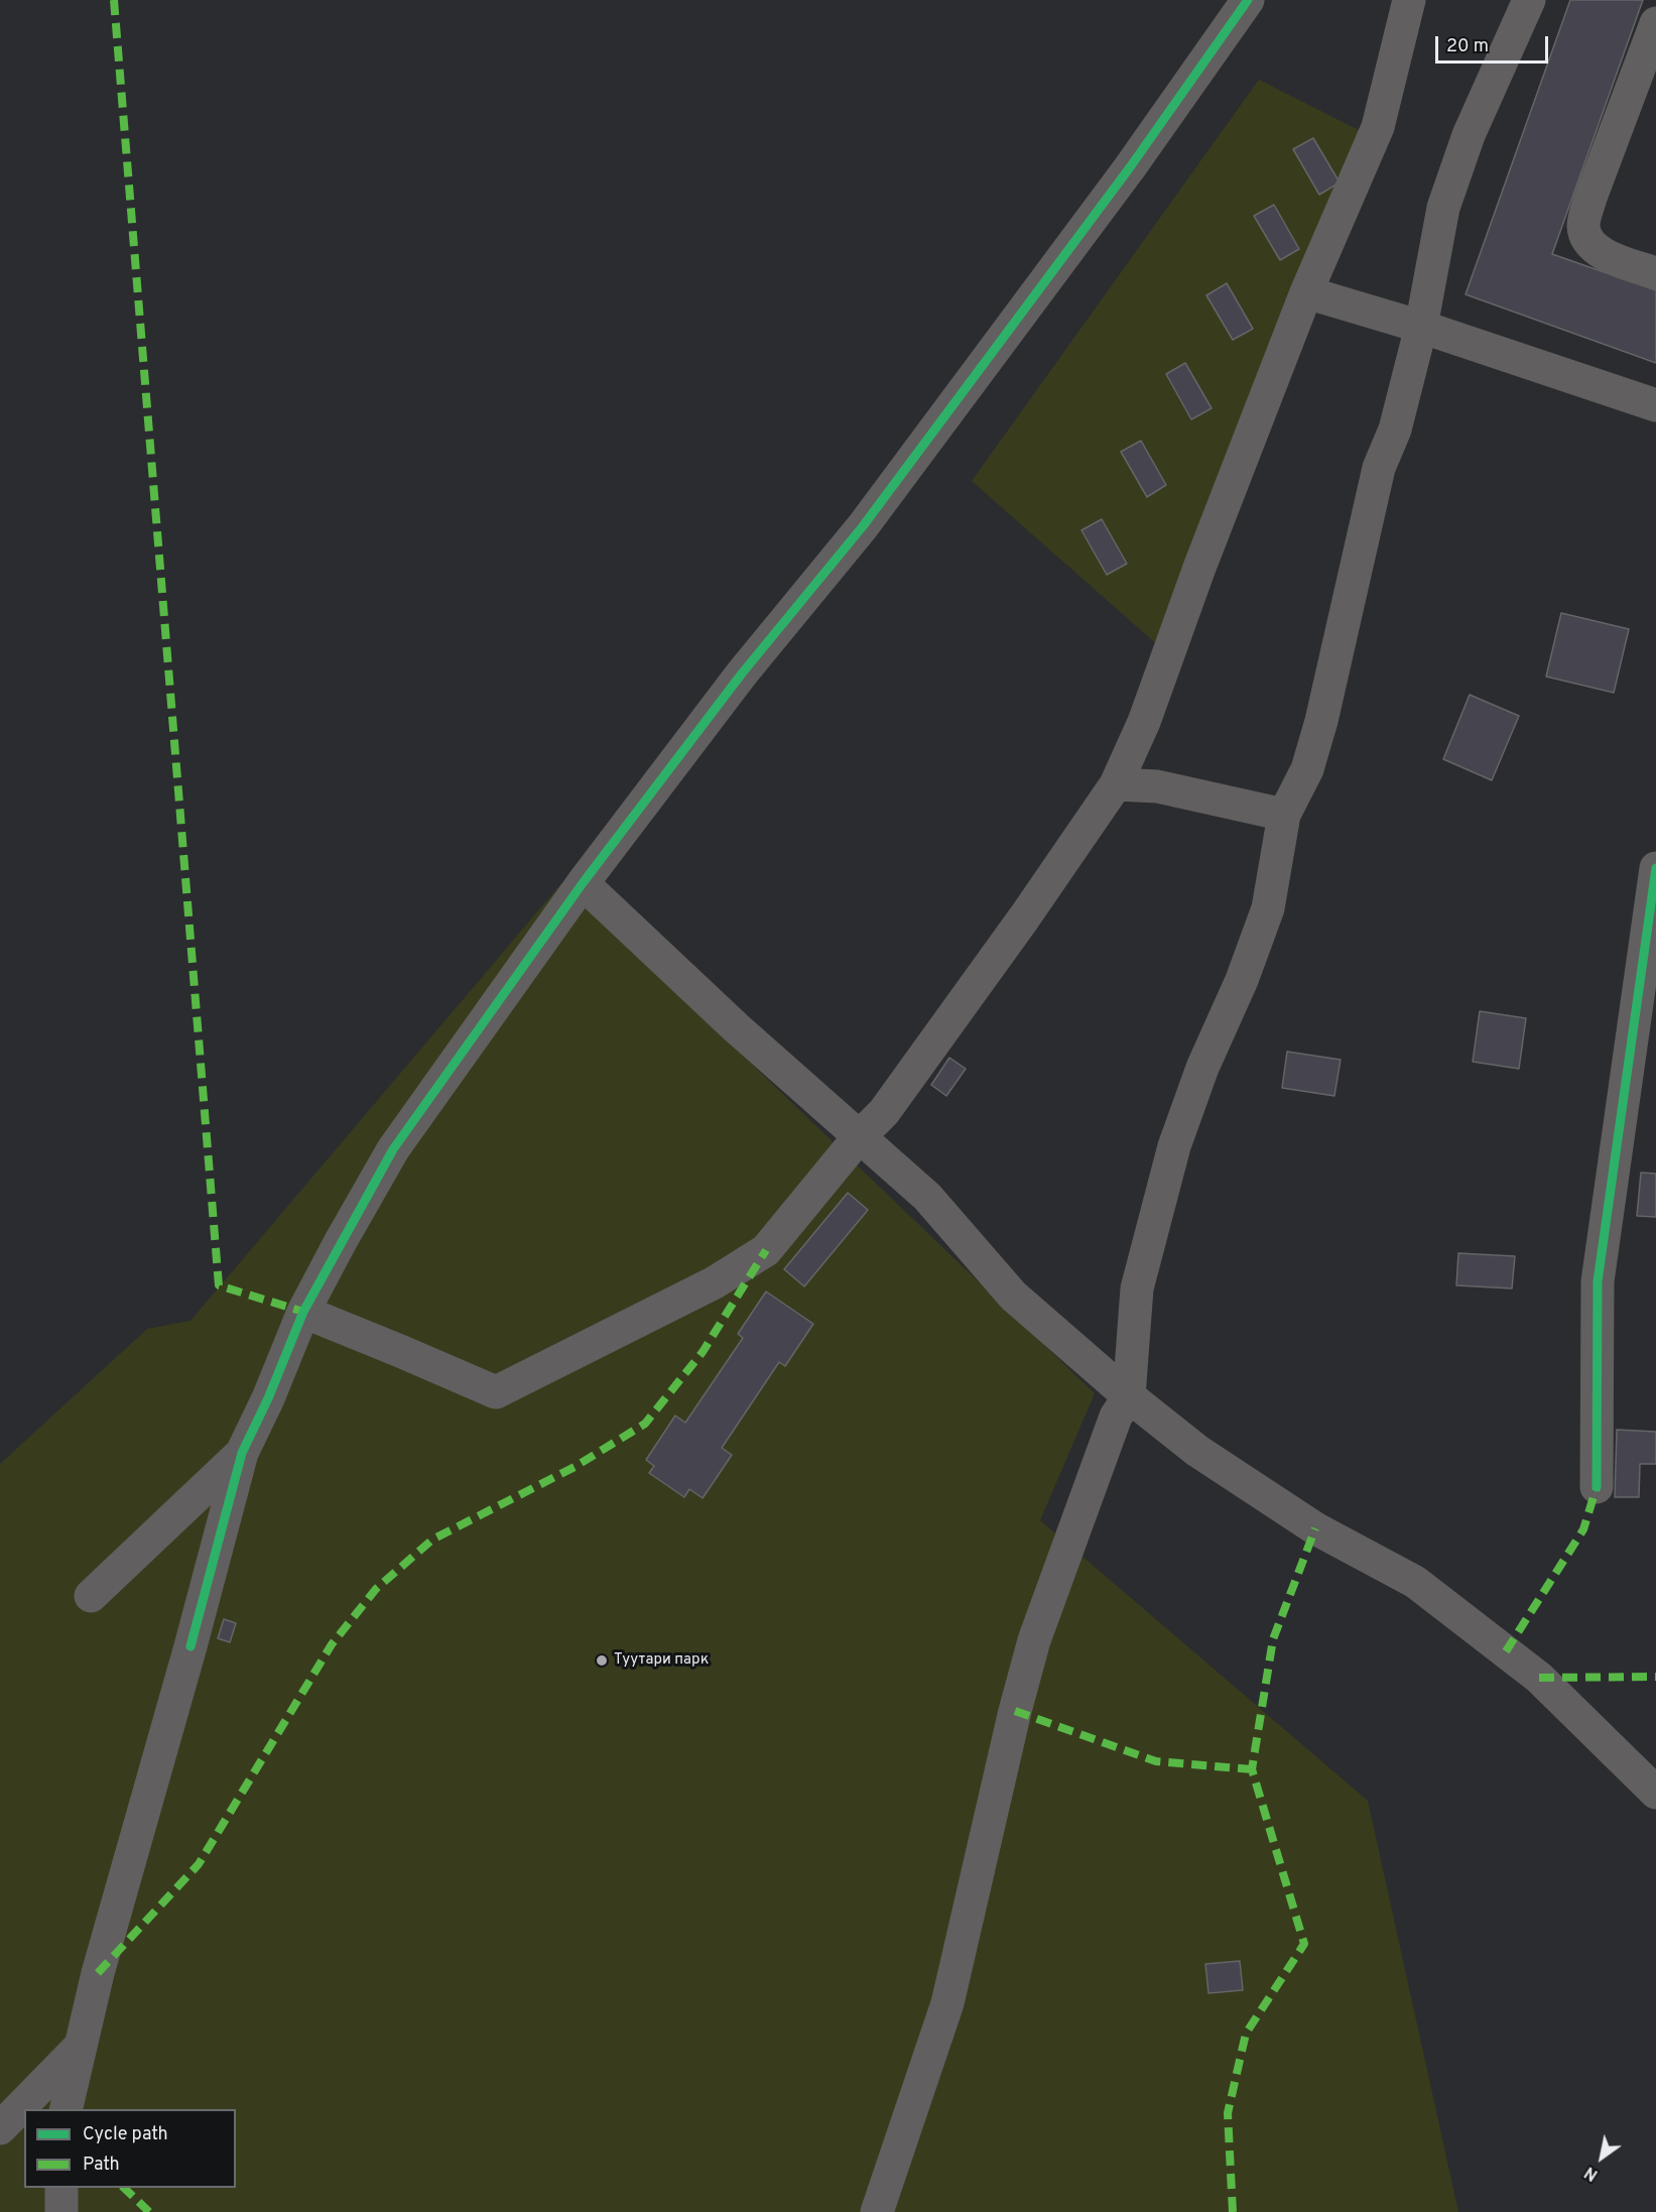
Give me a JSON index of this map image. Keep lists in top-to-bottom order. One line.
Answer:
{"places":["Туутари парк"],"legend":["Cycle path","Path"],"scale_bar":"20 m","north":"bottom left"}
